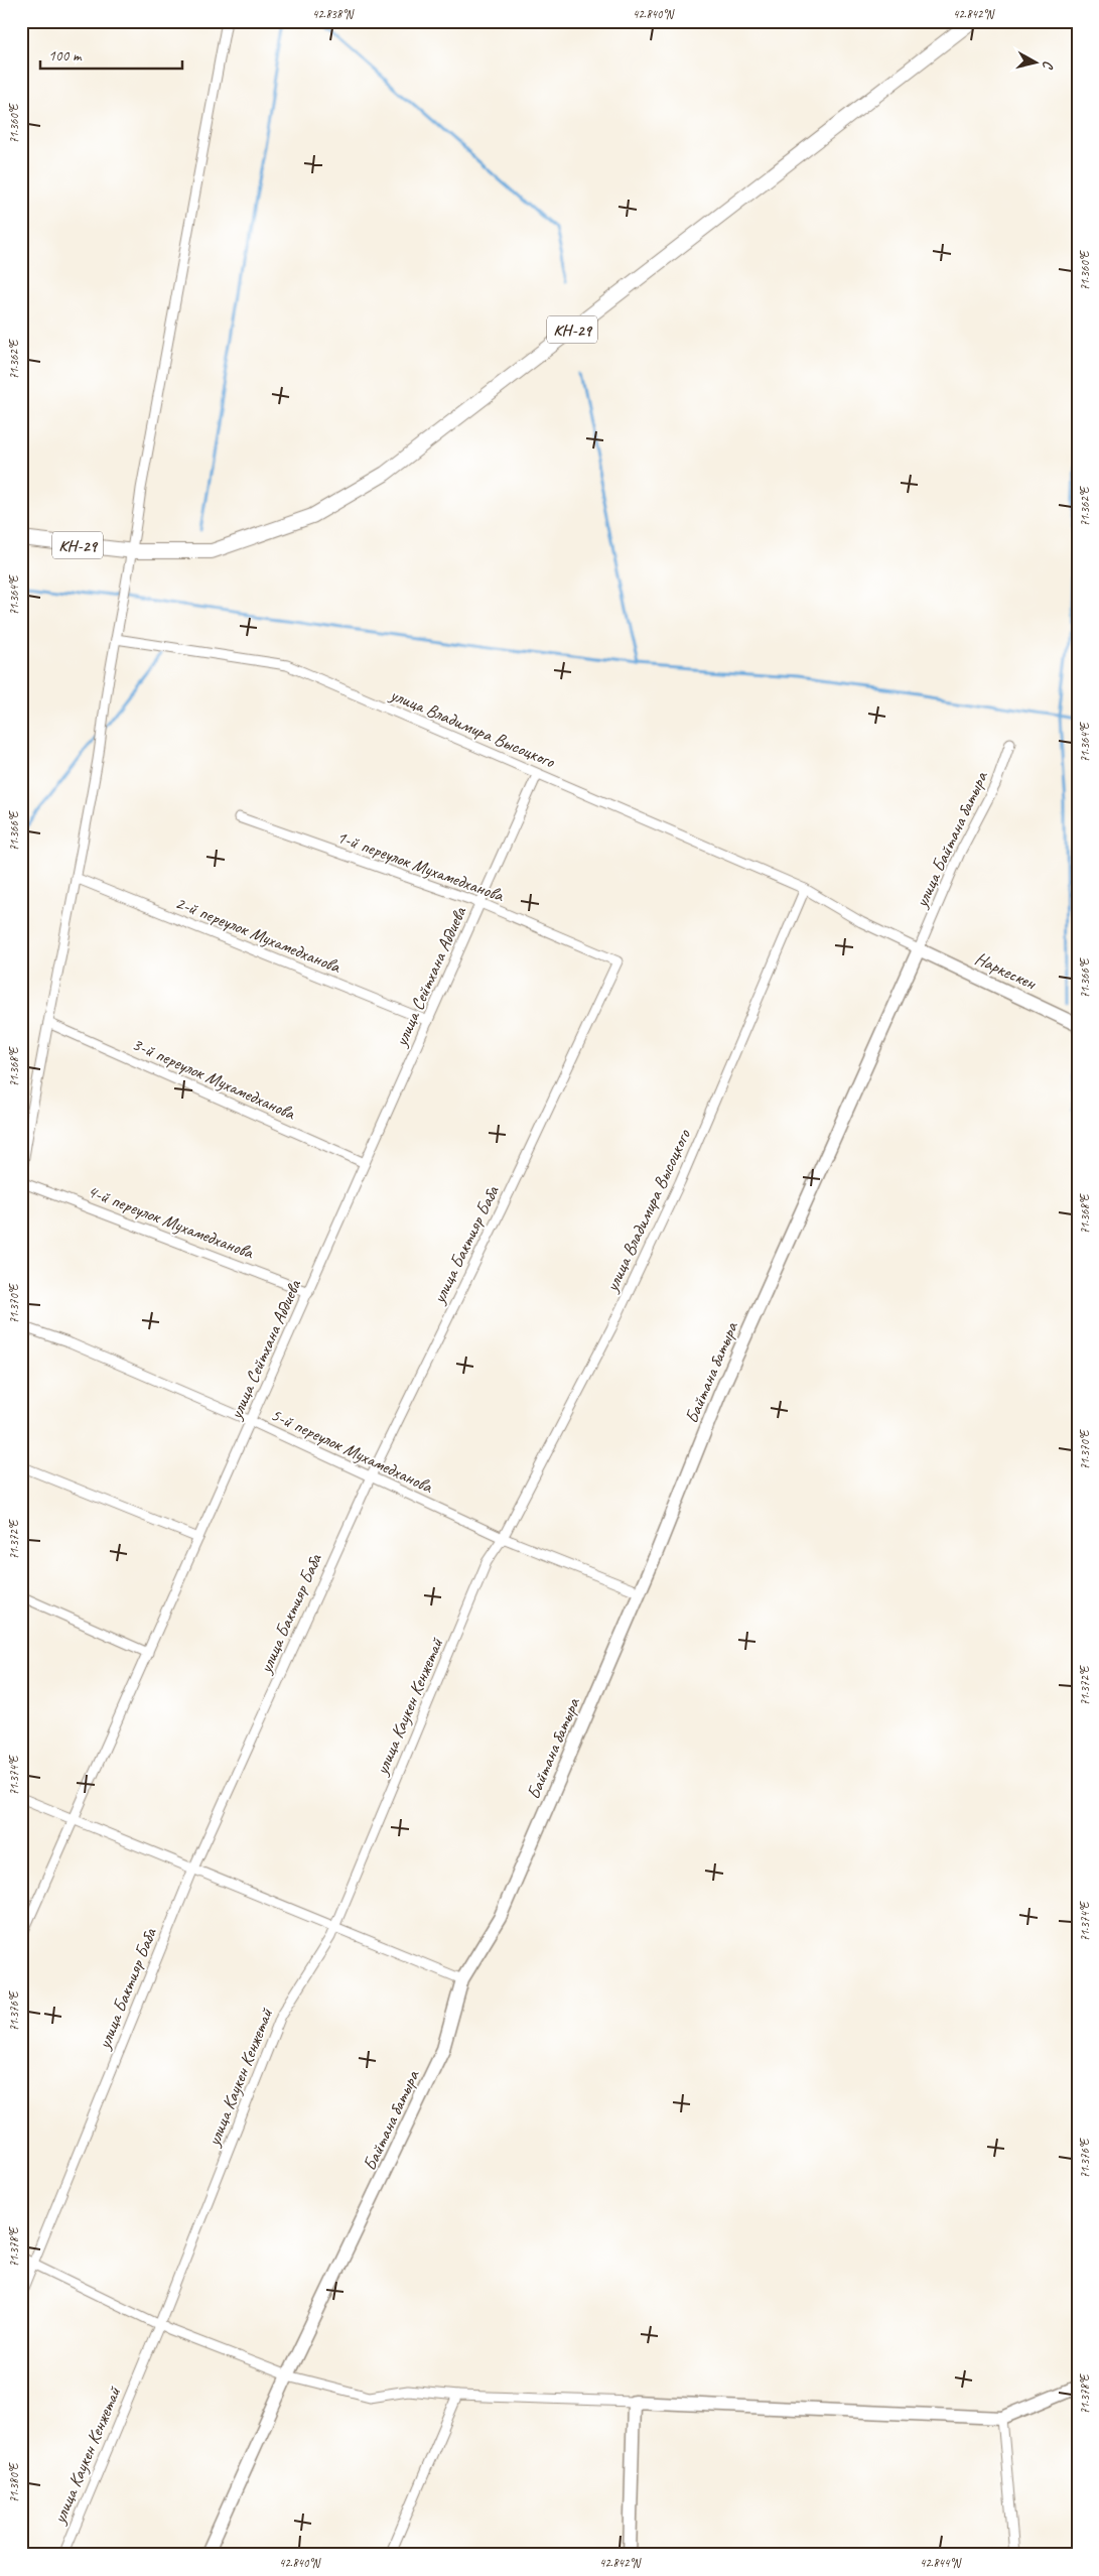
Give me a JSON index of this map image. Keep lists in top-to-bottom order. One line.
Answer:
{"streets":{"main road":["КН-29"],"street":["улица Владимира Высоцкого","улица Байтана батыра","1-й переулок Мухамедханова","2-й переулок Мухамедханова","Наркескен","улица Сейтхана Абдиева","3-й переулок Мухамедханова","4-й переулок Мухамедханова","улица Бактияр Баба","Байтана батыра","5-й переулок Мухамедханова","улица Каукен Кенжетай"]},"crossings":[["улица Владимира Высоцкого","улица Байтана батыра"],["улица Владимира Высоцкого","Наркескен"],["улица Владимира Высоцкого","улица Сейтхана Абдиева"],["улица Владимира Высоцкого","Байтана батыра"],["улица Владимира Высоцкого","5-й переулок Мухамедханова"],["улица Владимира Высоцкого","улица Каукен Кенжетай"],["улица Байтана батыра","Наркескен"],["улица Байтана батыра","Байтана батыра"],["1-й переулок Мухамедханова","улица Сейтхана Абдиева"],["1-й переулок Мухамедханова","улица Бактияр Баба"],["2-й переулок Мухамедханова","улица Сейтхана Абдиева"],["Наркескен","Байтана батыра"],["улица Сейтхана Абдиева","3-й переулок Мухамедханова"],["улица Сейтхана Абдиева","4-й переулок Мухамедханова"],["улица Сейтхана Абдиева","5-й переулок Мухамедханова"],["улица Бактияр Баба","5-й переулок Мухамедханова"],["Байтана батыра","5-й переулок Мухамедханова"],["5-й переулок Мухамедханова","улица Каукен Кенжетай"]],"scale_bar":"100 m","north":"right","coordinates":["42.838°N","42.840°N","42.842°N","71.360°E","71.362°E","71.364°E","71.366°E","71.368°E","71.370°E","71.372°E","71.374°E","71.376°E","71.378°E","71.380°E","42.844°N"]}
